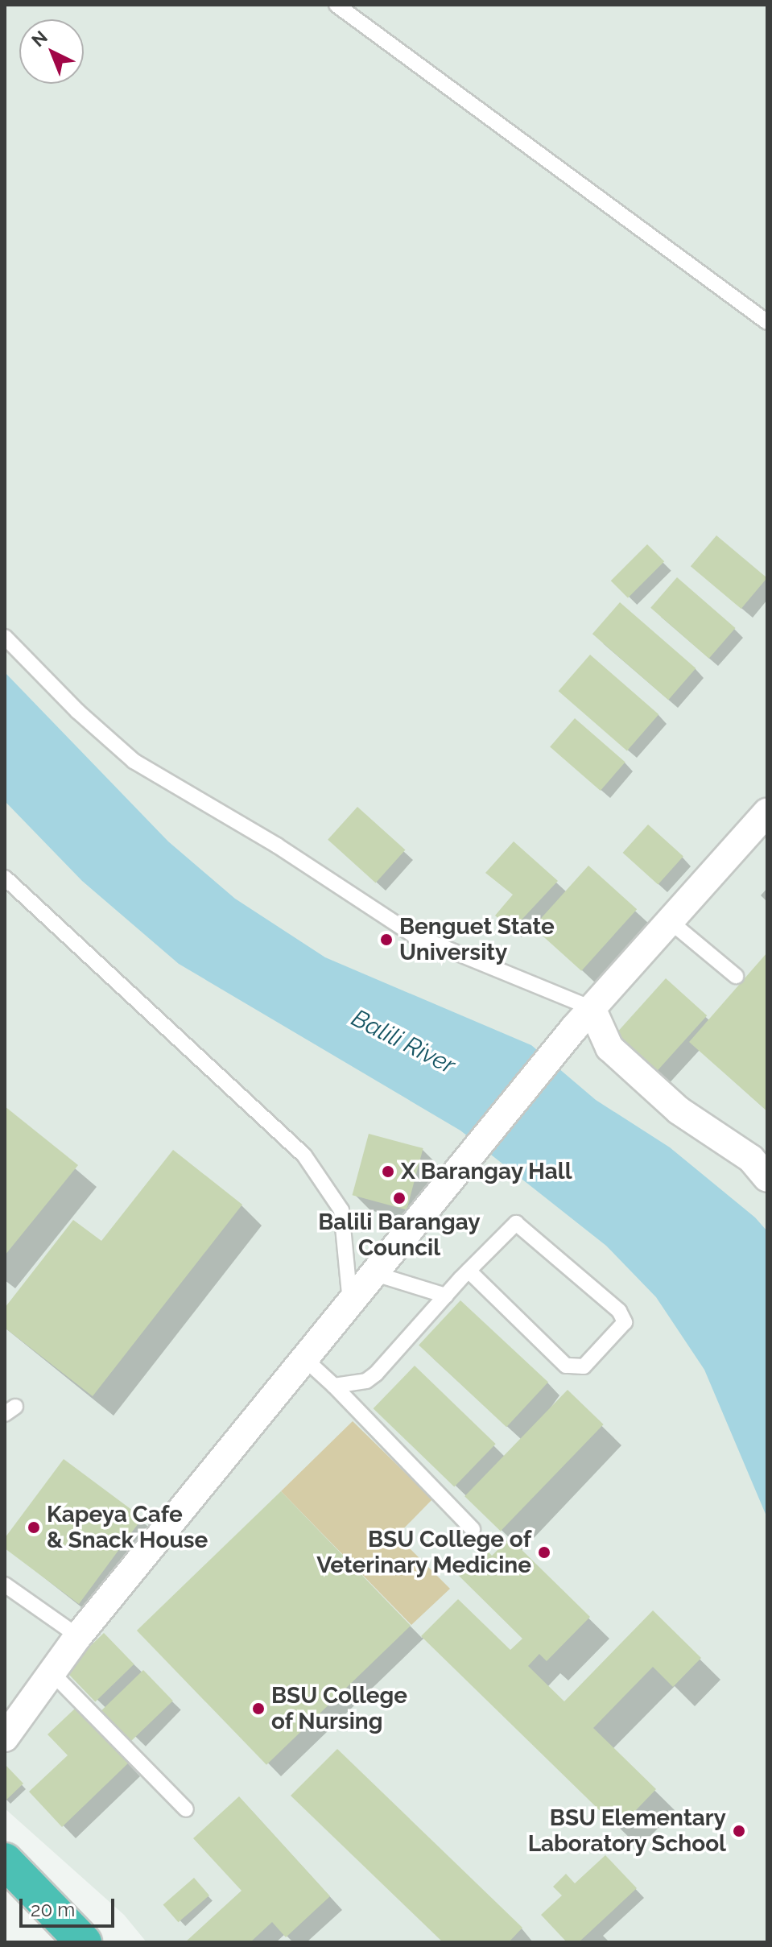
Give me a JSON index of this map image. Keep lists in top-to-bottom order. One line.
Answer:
{"water":["Balili River"],"places":["Benguet State University","X Barangay Hall","Balili Barangay Council","Kapeya Cafe & Snack House","BSU College of Veterinary Medicine","BSU College of Nursing","BSU Elementary Laboratory School"],"scale_bar":"20 m","north":"top left"}
